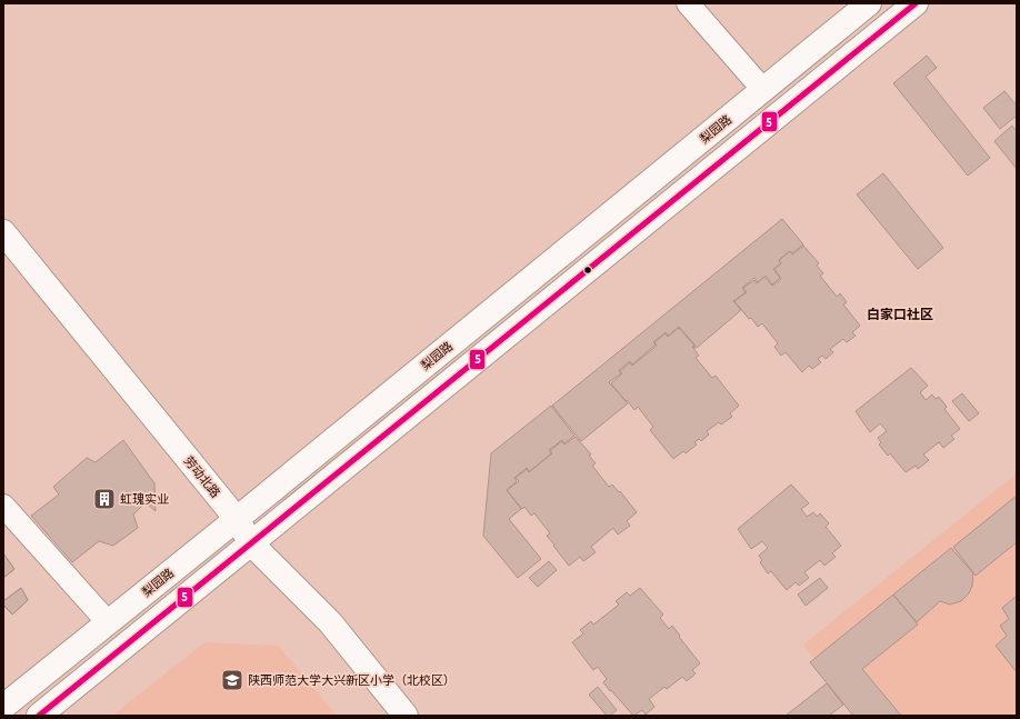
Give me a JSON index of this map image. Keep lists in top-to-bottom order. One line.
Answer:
{"streets":{"main road":["梨园路","劳动北路"]},"crossings":[["梨园路","劳动北路"]],"districts":["白家口社区"],"places":{"building":["虹瑰实业"],"school or university":["陕西师范大学大兴新区小学（北校区）"]},"lines":["transit line 5"]}
